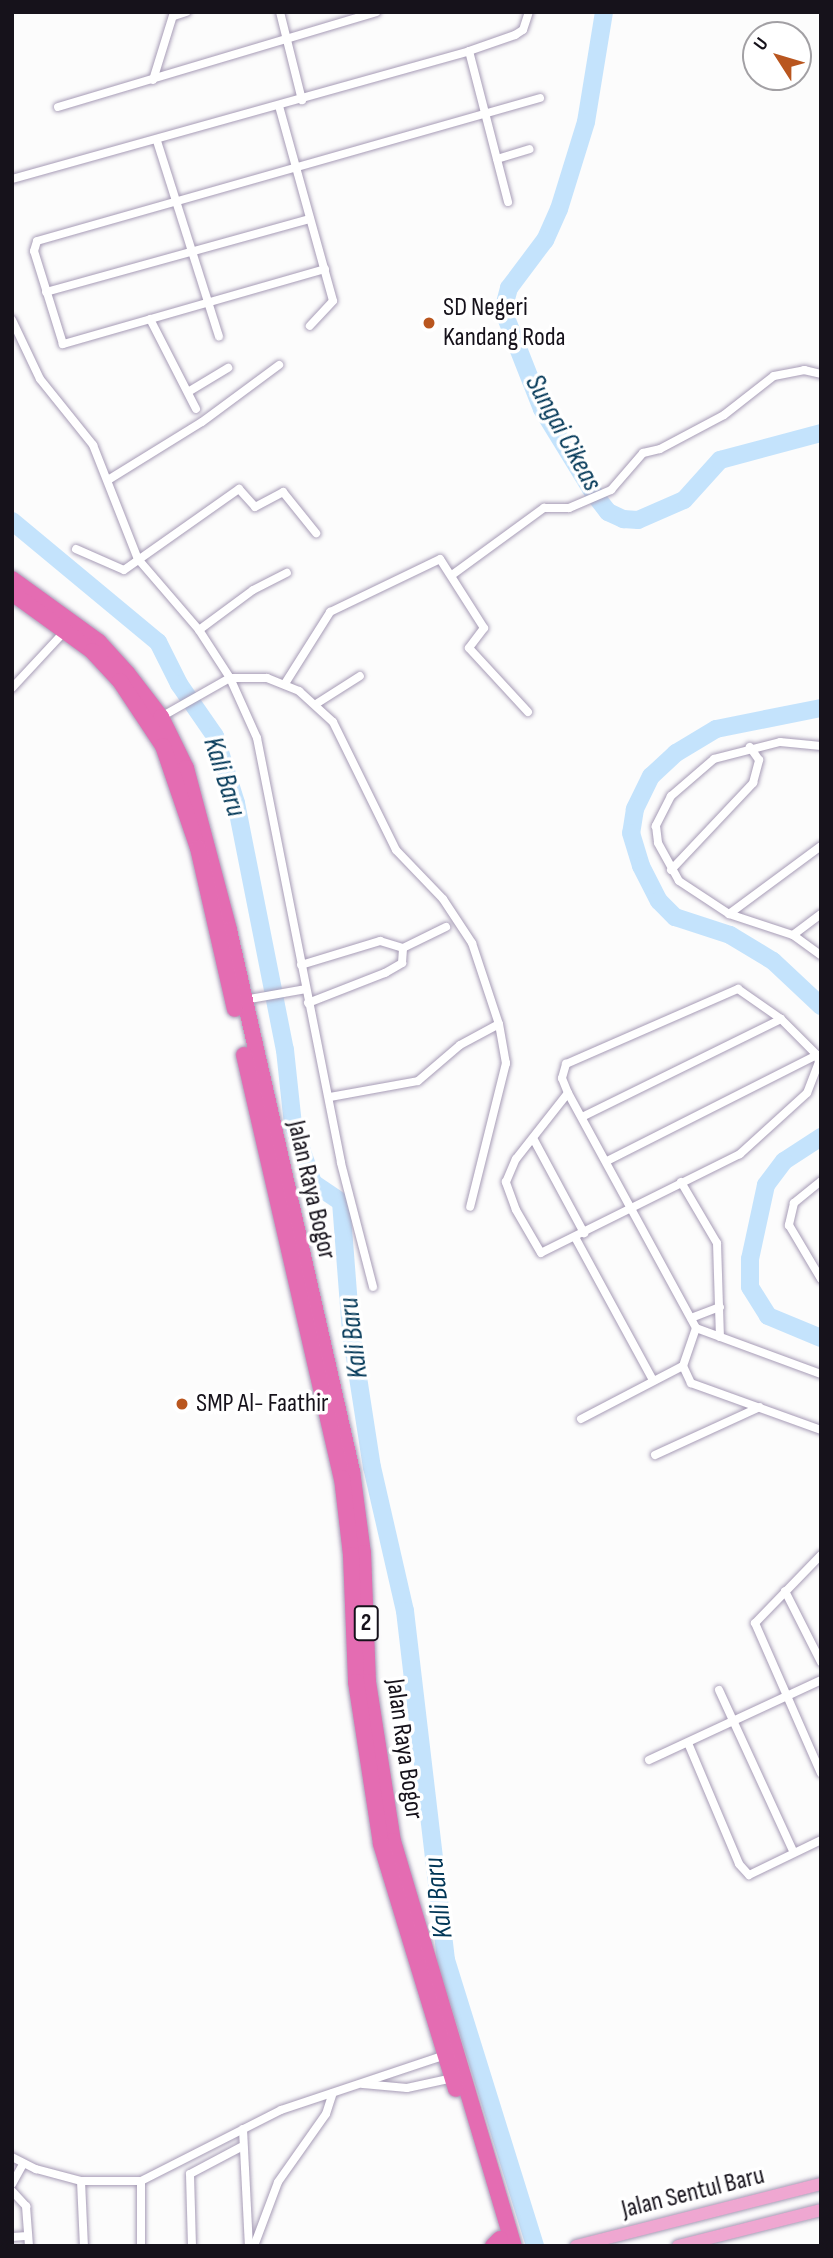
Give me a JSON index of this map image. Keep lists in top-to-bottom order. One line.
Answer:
{"streets":{"highway":["Jalan Raya Bogor","2"],"main road":["Jalan Sentul Baru"]},"water":["Sungai Cikeas","Kali Baru"],"places":["SD Negeri Kandang Roda","SMP Al- Faathir"],"north":"top left"}
